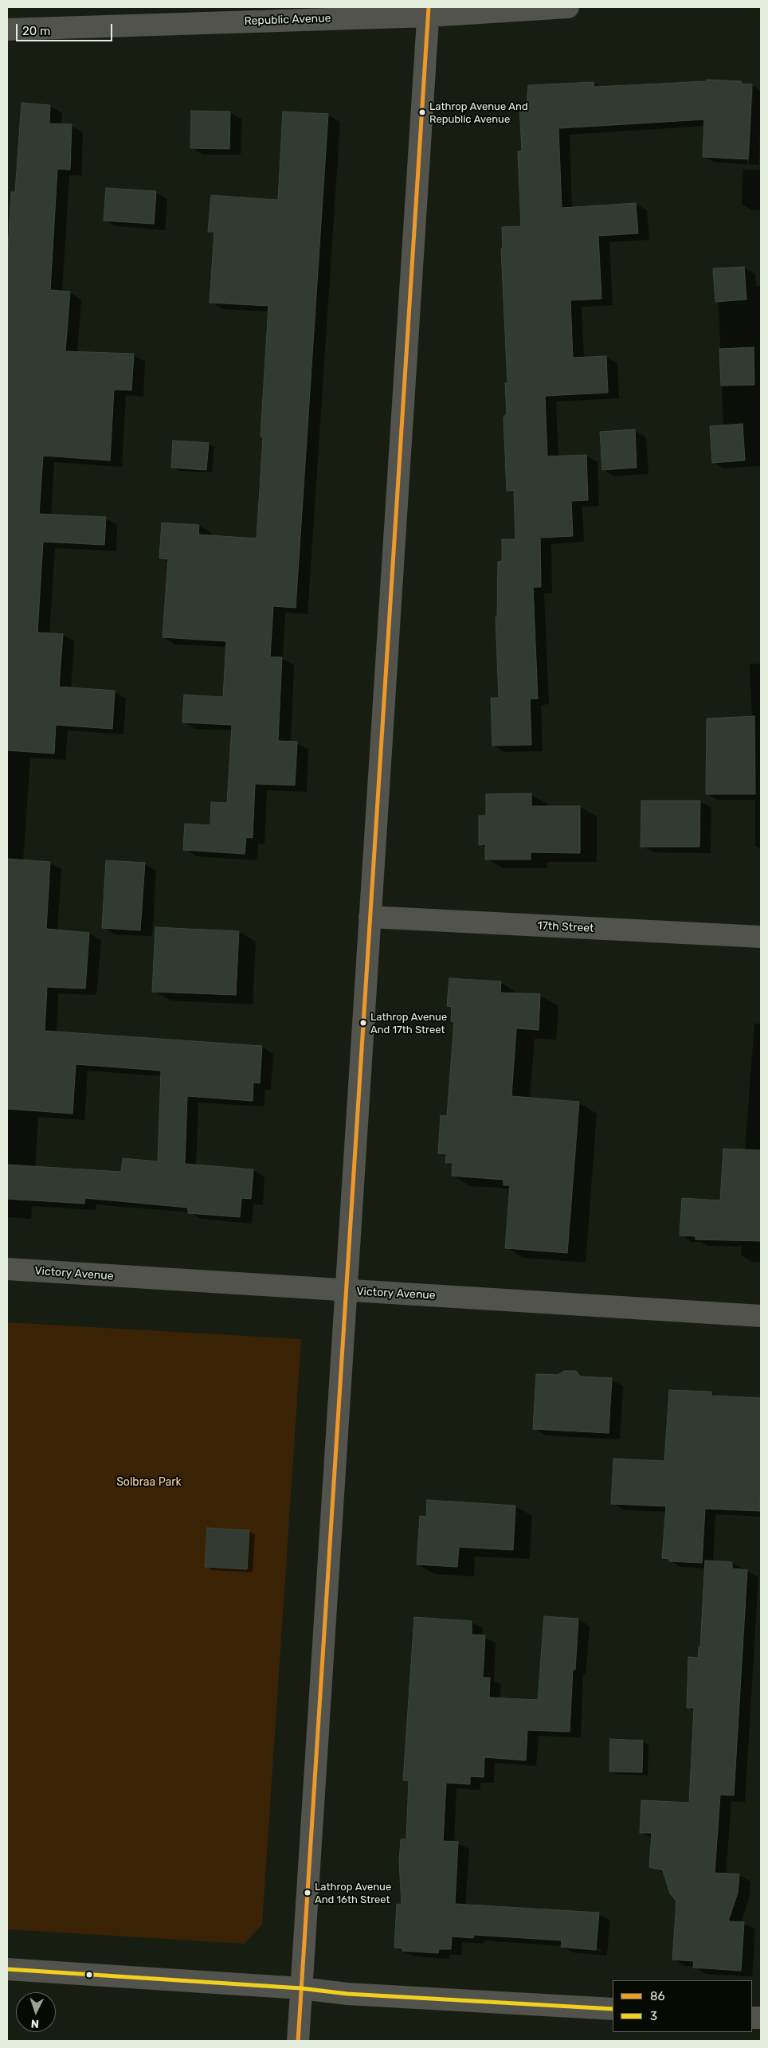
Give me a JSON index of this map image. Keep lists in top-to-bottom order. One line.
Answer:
{"streets":{"street":["Republic Avenue","17th Street","Victory Avenue"]},"parks":["Solbraa Park"],"places":["Lathrop Avenue And Republic Avenue","Lathrop Avenue And 17th Street","Lathrop Avenue And 16th Street"],"lines":["transit line 86","transit line 3"],"legend":["86","3"],"scale_bar":"20 m","north":"bottom"}
